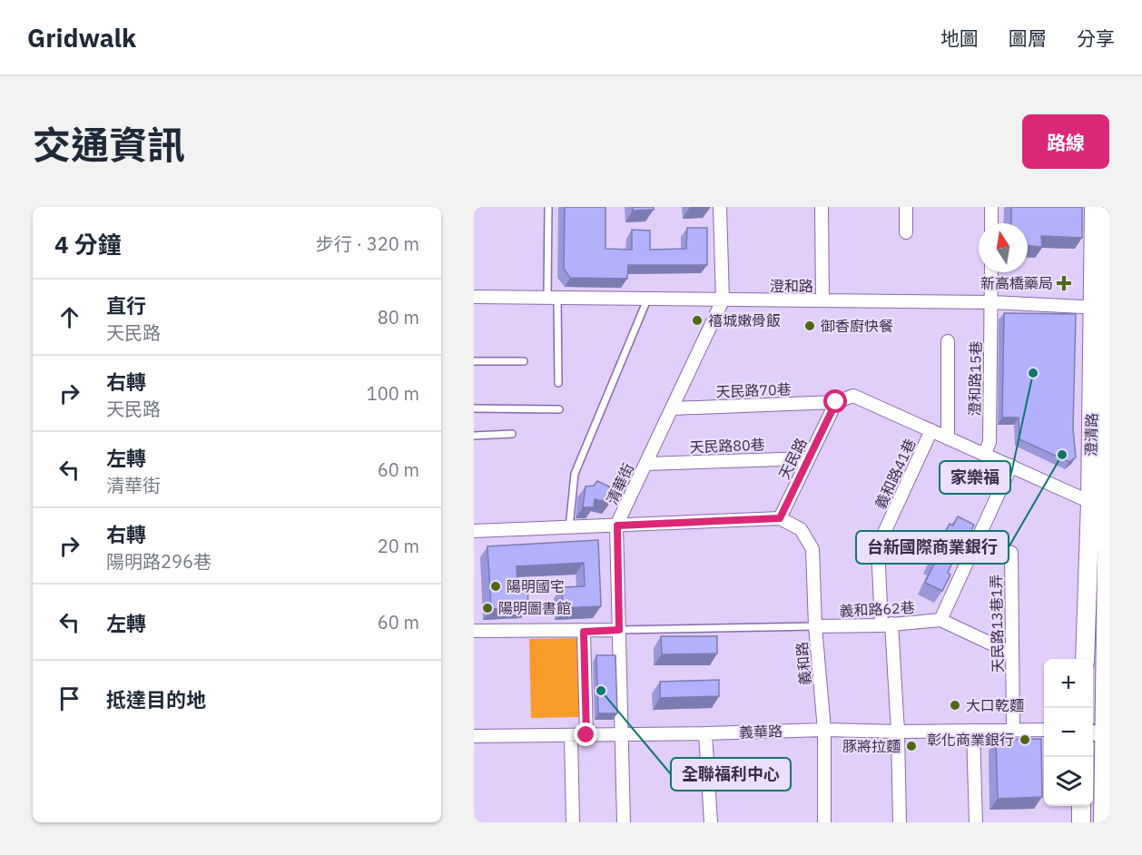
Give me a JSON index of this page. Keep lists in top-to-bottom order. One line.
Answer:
{"streets":{"main road":["澄清路"],"street":["澄和路","澄和路15巷","天民路70巷","天民路80巷","天民路","義和路41巷","清華街","義和路62巷","天民路13巷1弄","義和路","義華路"]},"crossings":[["澄和路","澄和路15巷"],["澄和路","澄清路"],["澄和路","清華街"],["天民路70巷","天民路"],["天民路70巷","清華街"],["天民路80巷","天民路"],["天民路80巷","清華街"],["天民路","義和路"],["義和路41巷","義和路62巷"],["義和路41巷","義華路"],["清華街","義華路"],["義和路62巷","義和路"],["天民路13巷1弄","義華路"],["義和路","義華路"]],"places":{"health":["新高橋藥局"],"other":["禧城嫩骨飯","御香廚快餐","家樂福","台新國際商業銀行","陽明國宅","陽明圖書館","全聯福利中心","大口乾麵","彰化商業銀行","豚將拉麵"]},"north":"top","page":{"header":"Gridwalk","nav":["地圖","圖層","分享"],"title":"交通資訊","buttons":"路線","heading":["4 分鐘","步行 · 320 m"],"list":[["直行","天民路","80 m"],["右轉","天民路","100 m"],["左轉","清華街","60 m"],["右轉","陽明路296巷","20 m"],["左轉","60 m"],"抵達目的地"],"map_buttons":["+","−"]}}
